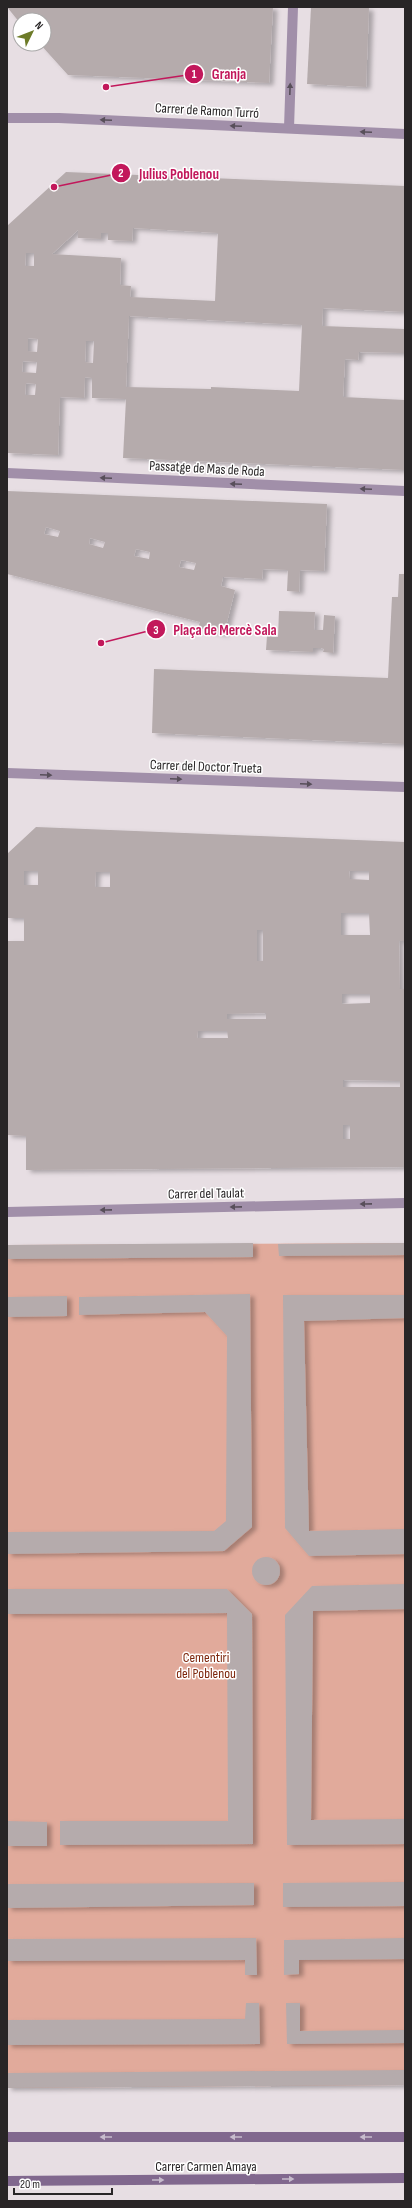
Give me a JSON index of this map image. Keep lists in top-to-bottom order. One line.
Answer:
{"streets":{"main road":["Carrer Carmen Amaya"],"street":["Carrer de Ramon Turró","Passatge de Mas de Roda","Carrer del Doctor Trueta","Carrer del Taulat"]},"one_way":["Carrer de Ramon Turró","Passatge de Mas de Roda","Carrer del Doctor Trueta","Carrer del Taulat"],"parks":["Cementiri del Poblenou"],"places":["Granja","Julius Poblenou","Plaça de Mercè Sala"],"scale_bar":"20 m","north":"top right"}
